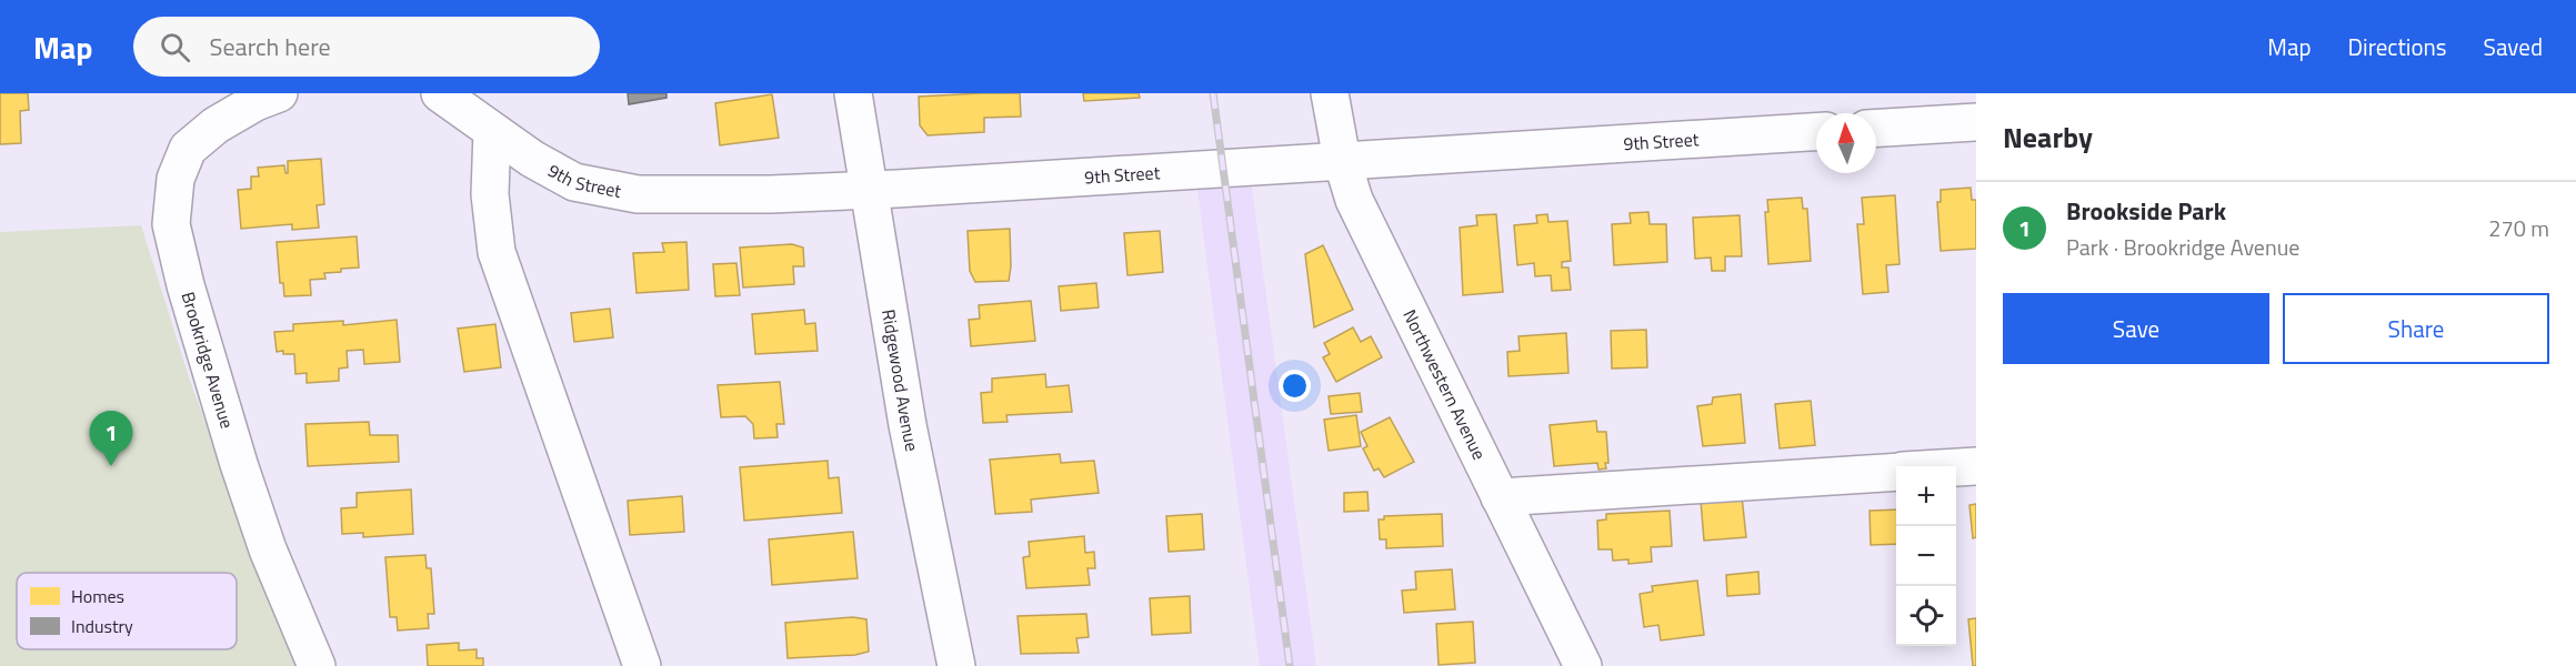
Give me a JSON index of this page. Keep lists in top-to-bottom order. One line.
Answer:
{"streets":{"street":["9th Street","Brookridge Avenue","Ridgewood Avenue","Northwestern Avenue"]},"crossings":[["9th Street","Ridgewood Avenue"],["9th Street","Northwestern Avenue"]],"legend":["Homes","Industry"],"north":"top","page":{"header":"Map","search":"Search here","nav":["Map","Directions","Saved"],"heading":"Nearby","list":[{"mark":"1","name":"Brookside Park","note":"Park · Brookridge Avenue","value":"270 m"}],"buttons":["Save","Share"],"pins":"1","map_buttons":["+","−"]}}
